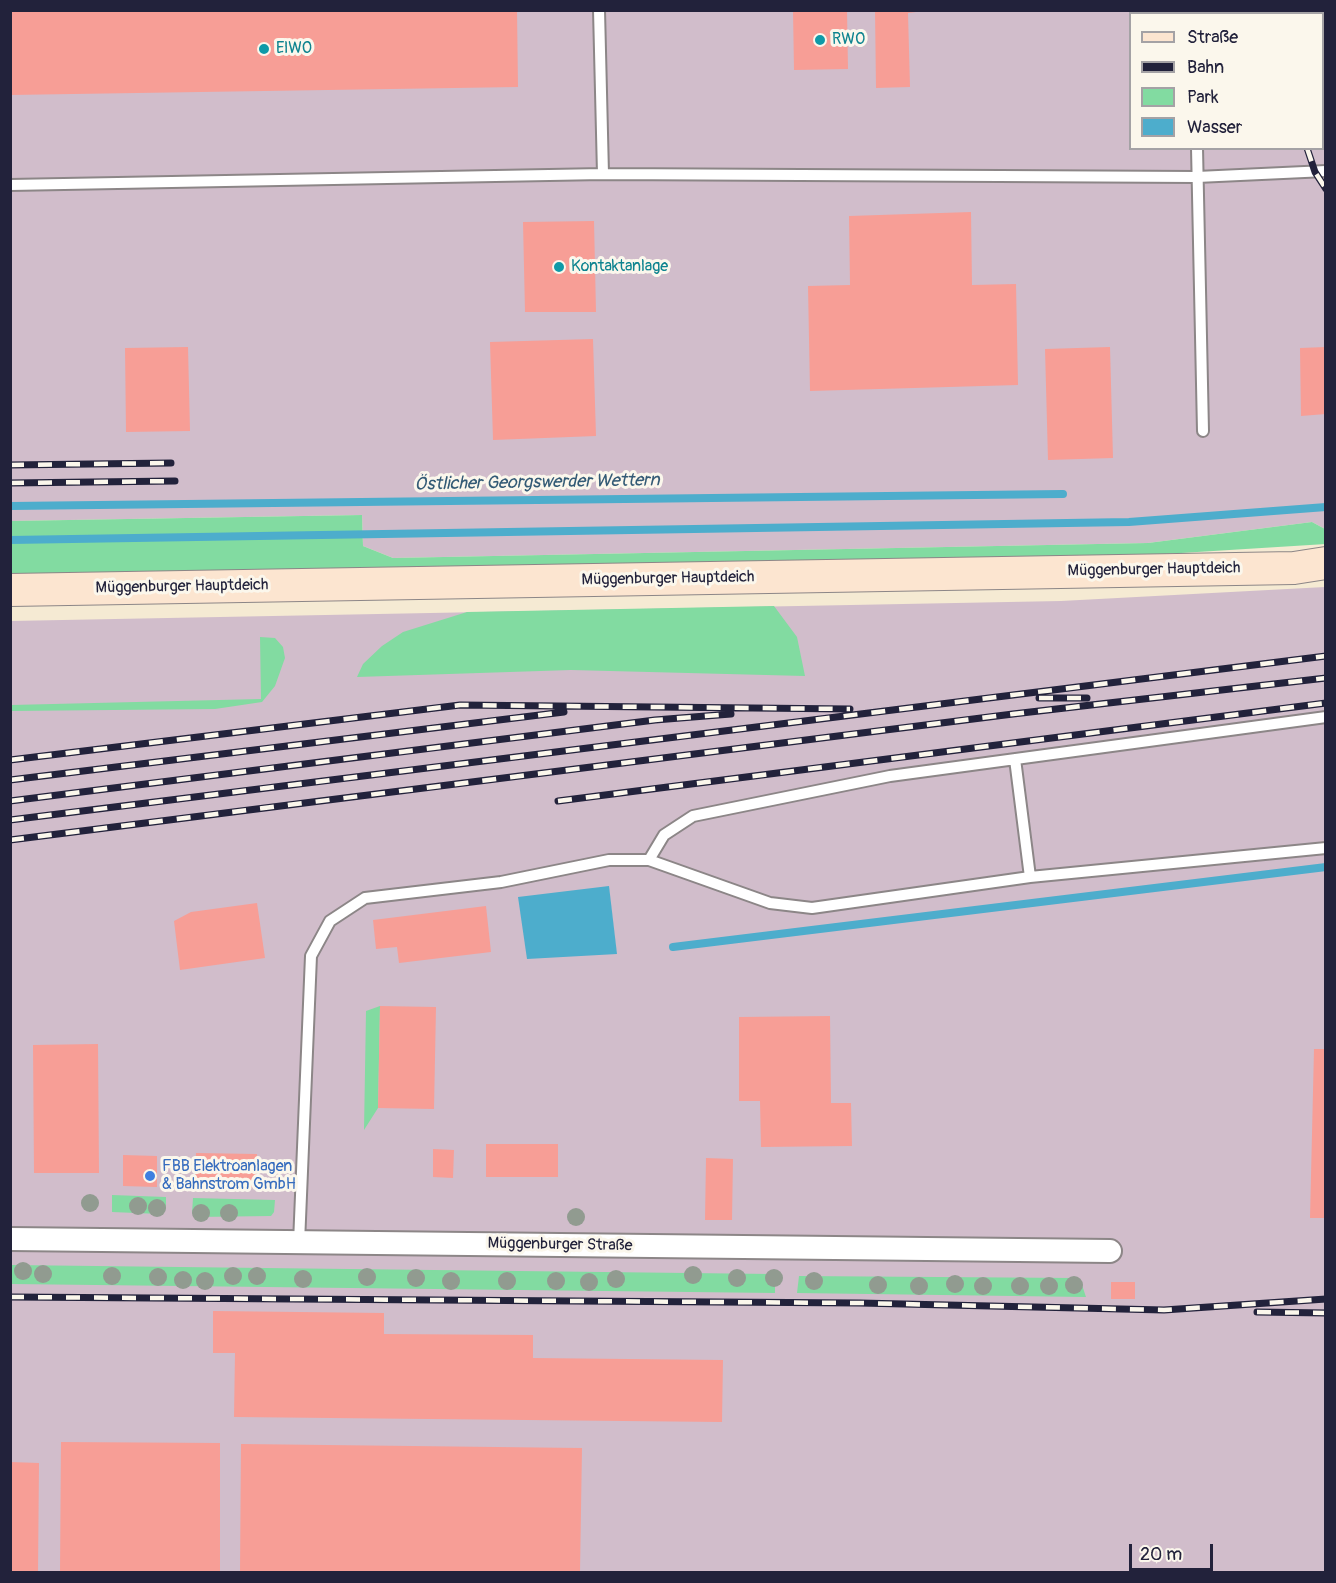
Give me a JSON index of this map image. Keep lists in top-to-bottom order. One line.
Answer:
{"streets":{"street":["Müggenburger Hauptdeich","Müggenburger Straße"]},"water":["Östlicher Georgswerder Wettern"],"places":["RWO","ElWO","Kontaktanlage","FBB Elektroanlagen & Bahnstrom GmbH"],"legend":["Straße","Bahn","Park","Wasser"],"scale_bar":"20 m"}
